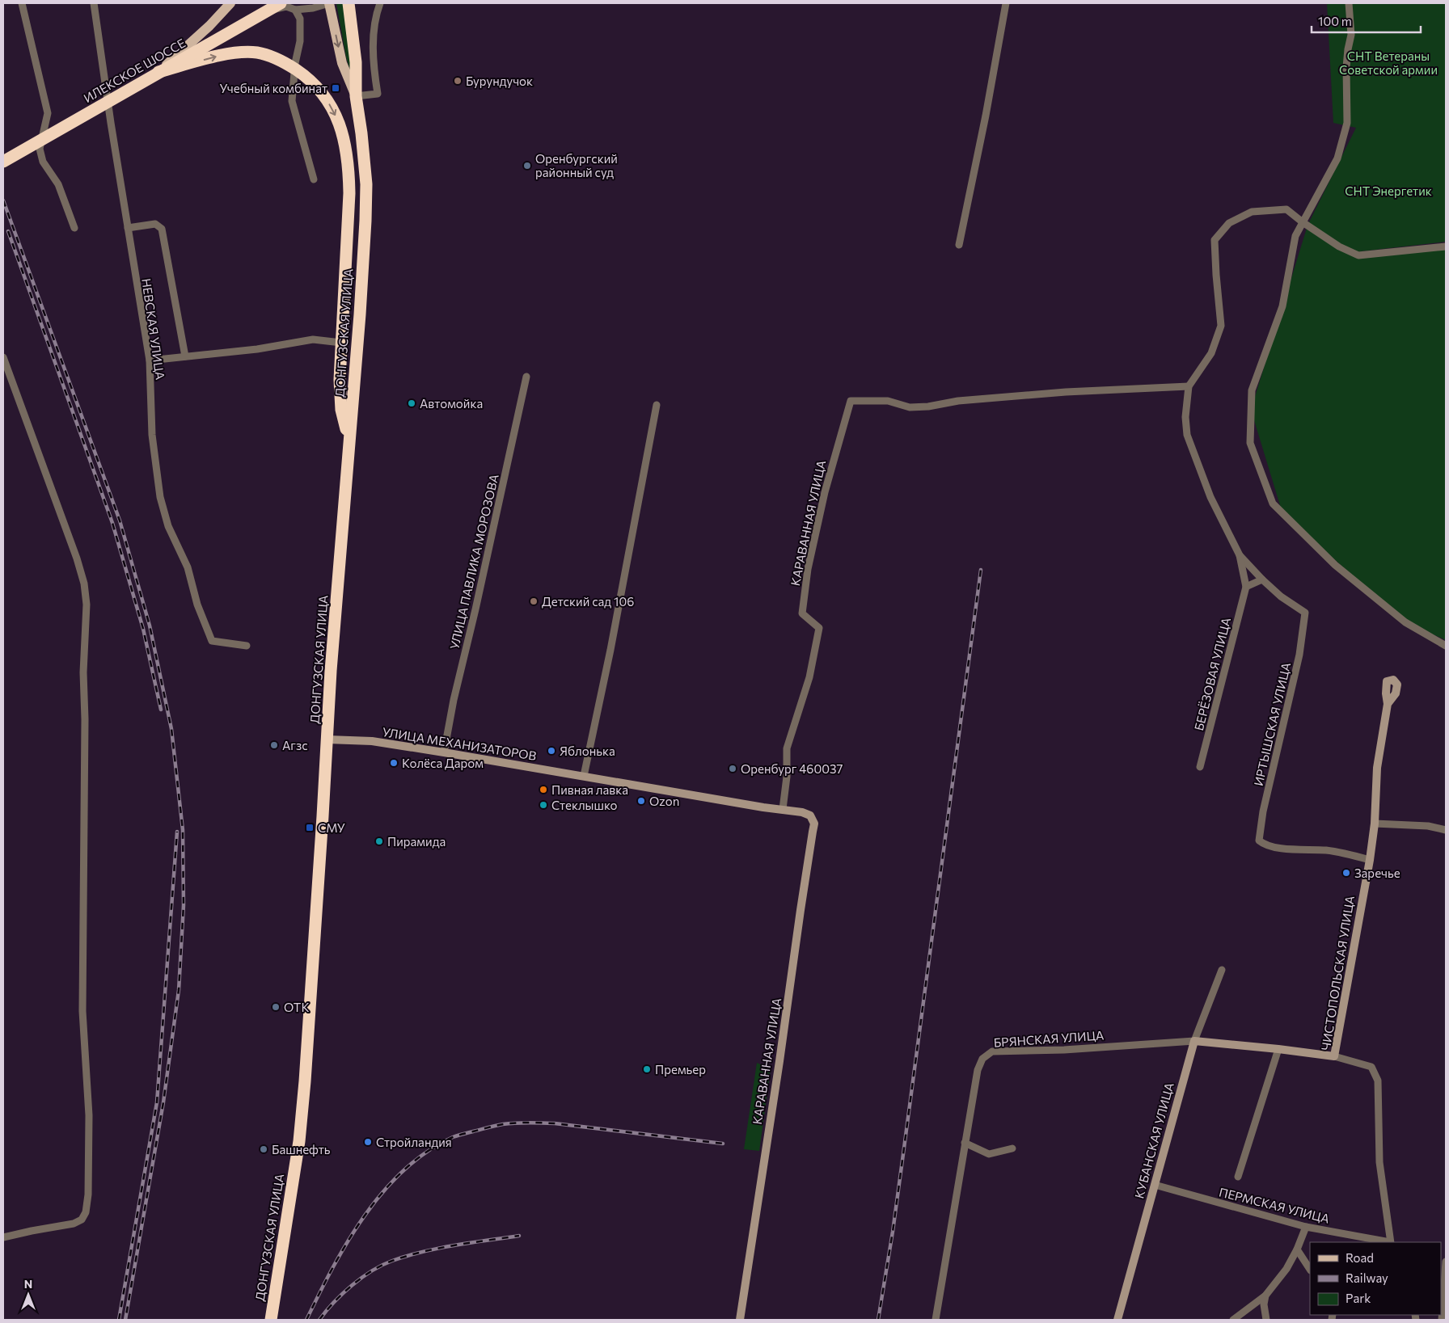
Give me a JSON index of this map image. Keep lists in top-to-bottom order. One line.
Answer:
{"streets":{"highway":["ИЛЕКСКОЕ ШОССЕ","ДОНГУЗСКАЯ УЛИЦА"],"street":["НЕВСКАЯ УЛИЦА","КАРАВАННАЯ УЛИЦА","УЛИЦА ПАВЛИКА МОРОЗОВА","БЕРЁЗОВАЯ УЛИЦА","ИРТЫШСКАЯ УЛИЦА","УЛИЦА МЕХАНИЗАТОРОВ","ЧИСТОПОЛЬСКАЯ УЛИЦА","БРЯНСКАЯ УЛИЦА","КУБАНСКАЯ УЛИЦА","ПЕРМСКАЯ УЛИЦА"]},"crossings":[["ДОНГУЗСКАЯ УЛИЦА","УЛИЦА МЕХАНИЗАТОРОВ"],["КАРАВАННАЯ УЛИЦА","УЛИЦА МЕХАНИЗАТОРОВ"],["УЛИЦА ПАВЛИКА МОРОЗОВА","УЛИЦА МЕХАНИЗАТОРОВ"],["ИРТЫШСКАЯ УЛИЦА","ЧИСТОПОЛЬСКАЯ УЛИЦА"],["ЧИСТОПОЛЬСКАЯ УЛИЦА","БРЯНСКАЯ УЛИЦА"],["ЧИСТОПОЛЬСКАЯ УЛИЦА","ПЕРМСКАЯ УЛИЦА"],["БРЯНСКАЯ УЛИЦА","КУБАНСКАЯ УЛИЦА"],["КУБАНСКАЯ УЛИЦА","ПЕРМСКАЯ УЛИЦА"]],"parks":["СНТ Ветераны Советской армии","СНТ Энергетик"],"places":{"other":["Бурундучок","Оренбургский районный суд","Автомойка","Детский сад 106","Агзс","Яблонька","Колёса Даром","Оренбург 460037","Пивная лавка","Ozon","Стеклышко","Пирамида","Заречье","ОТК","Премьер","Стройландия","Башнефть"],"transit":["Учебный комбинат","СМУ"]},"legend":["Road","Railway","Park"],"scale_bar":"100 m","north":"top"}
